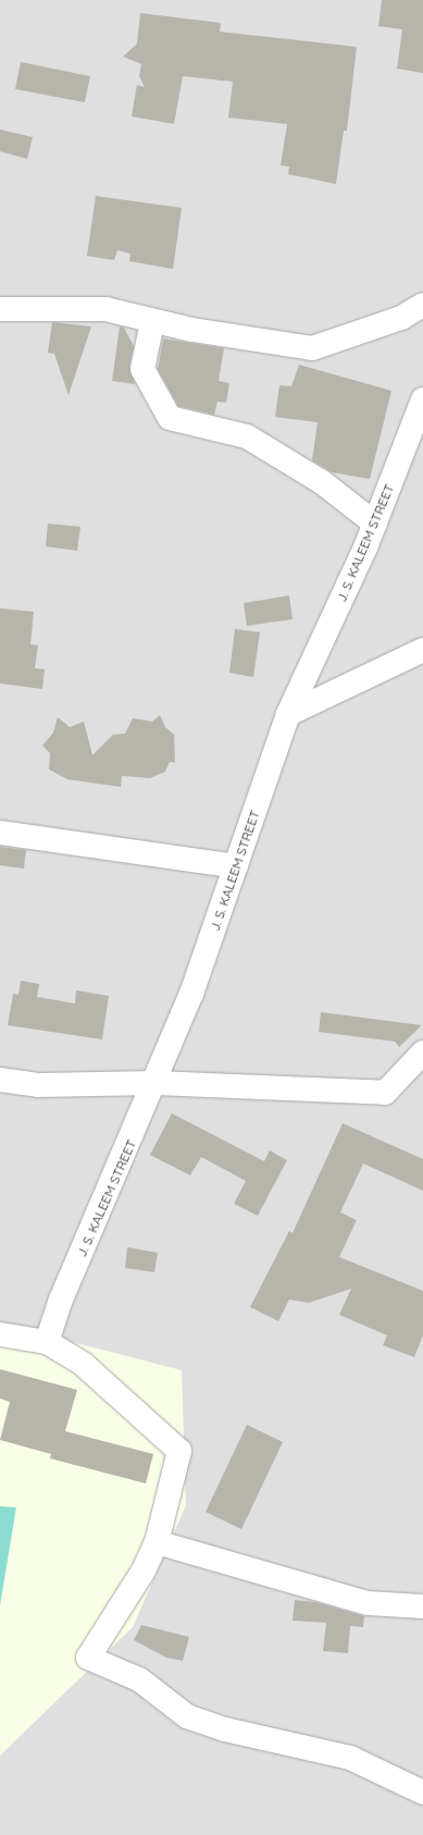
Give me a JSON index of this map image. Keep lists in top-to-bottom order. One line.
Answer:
{"streets":{"street":["J. S. KALEEM STREET"]}}
